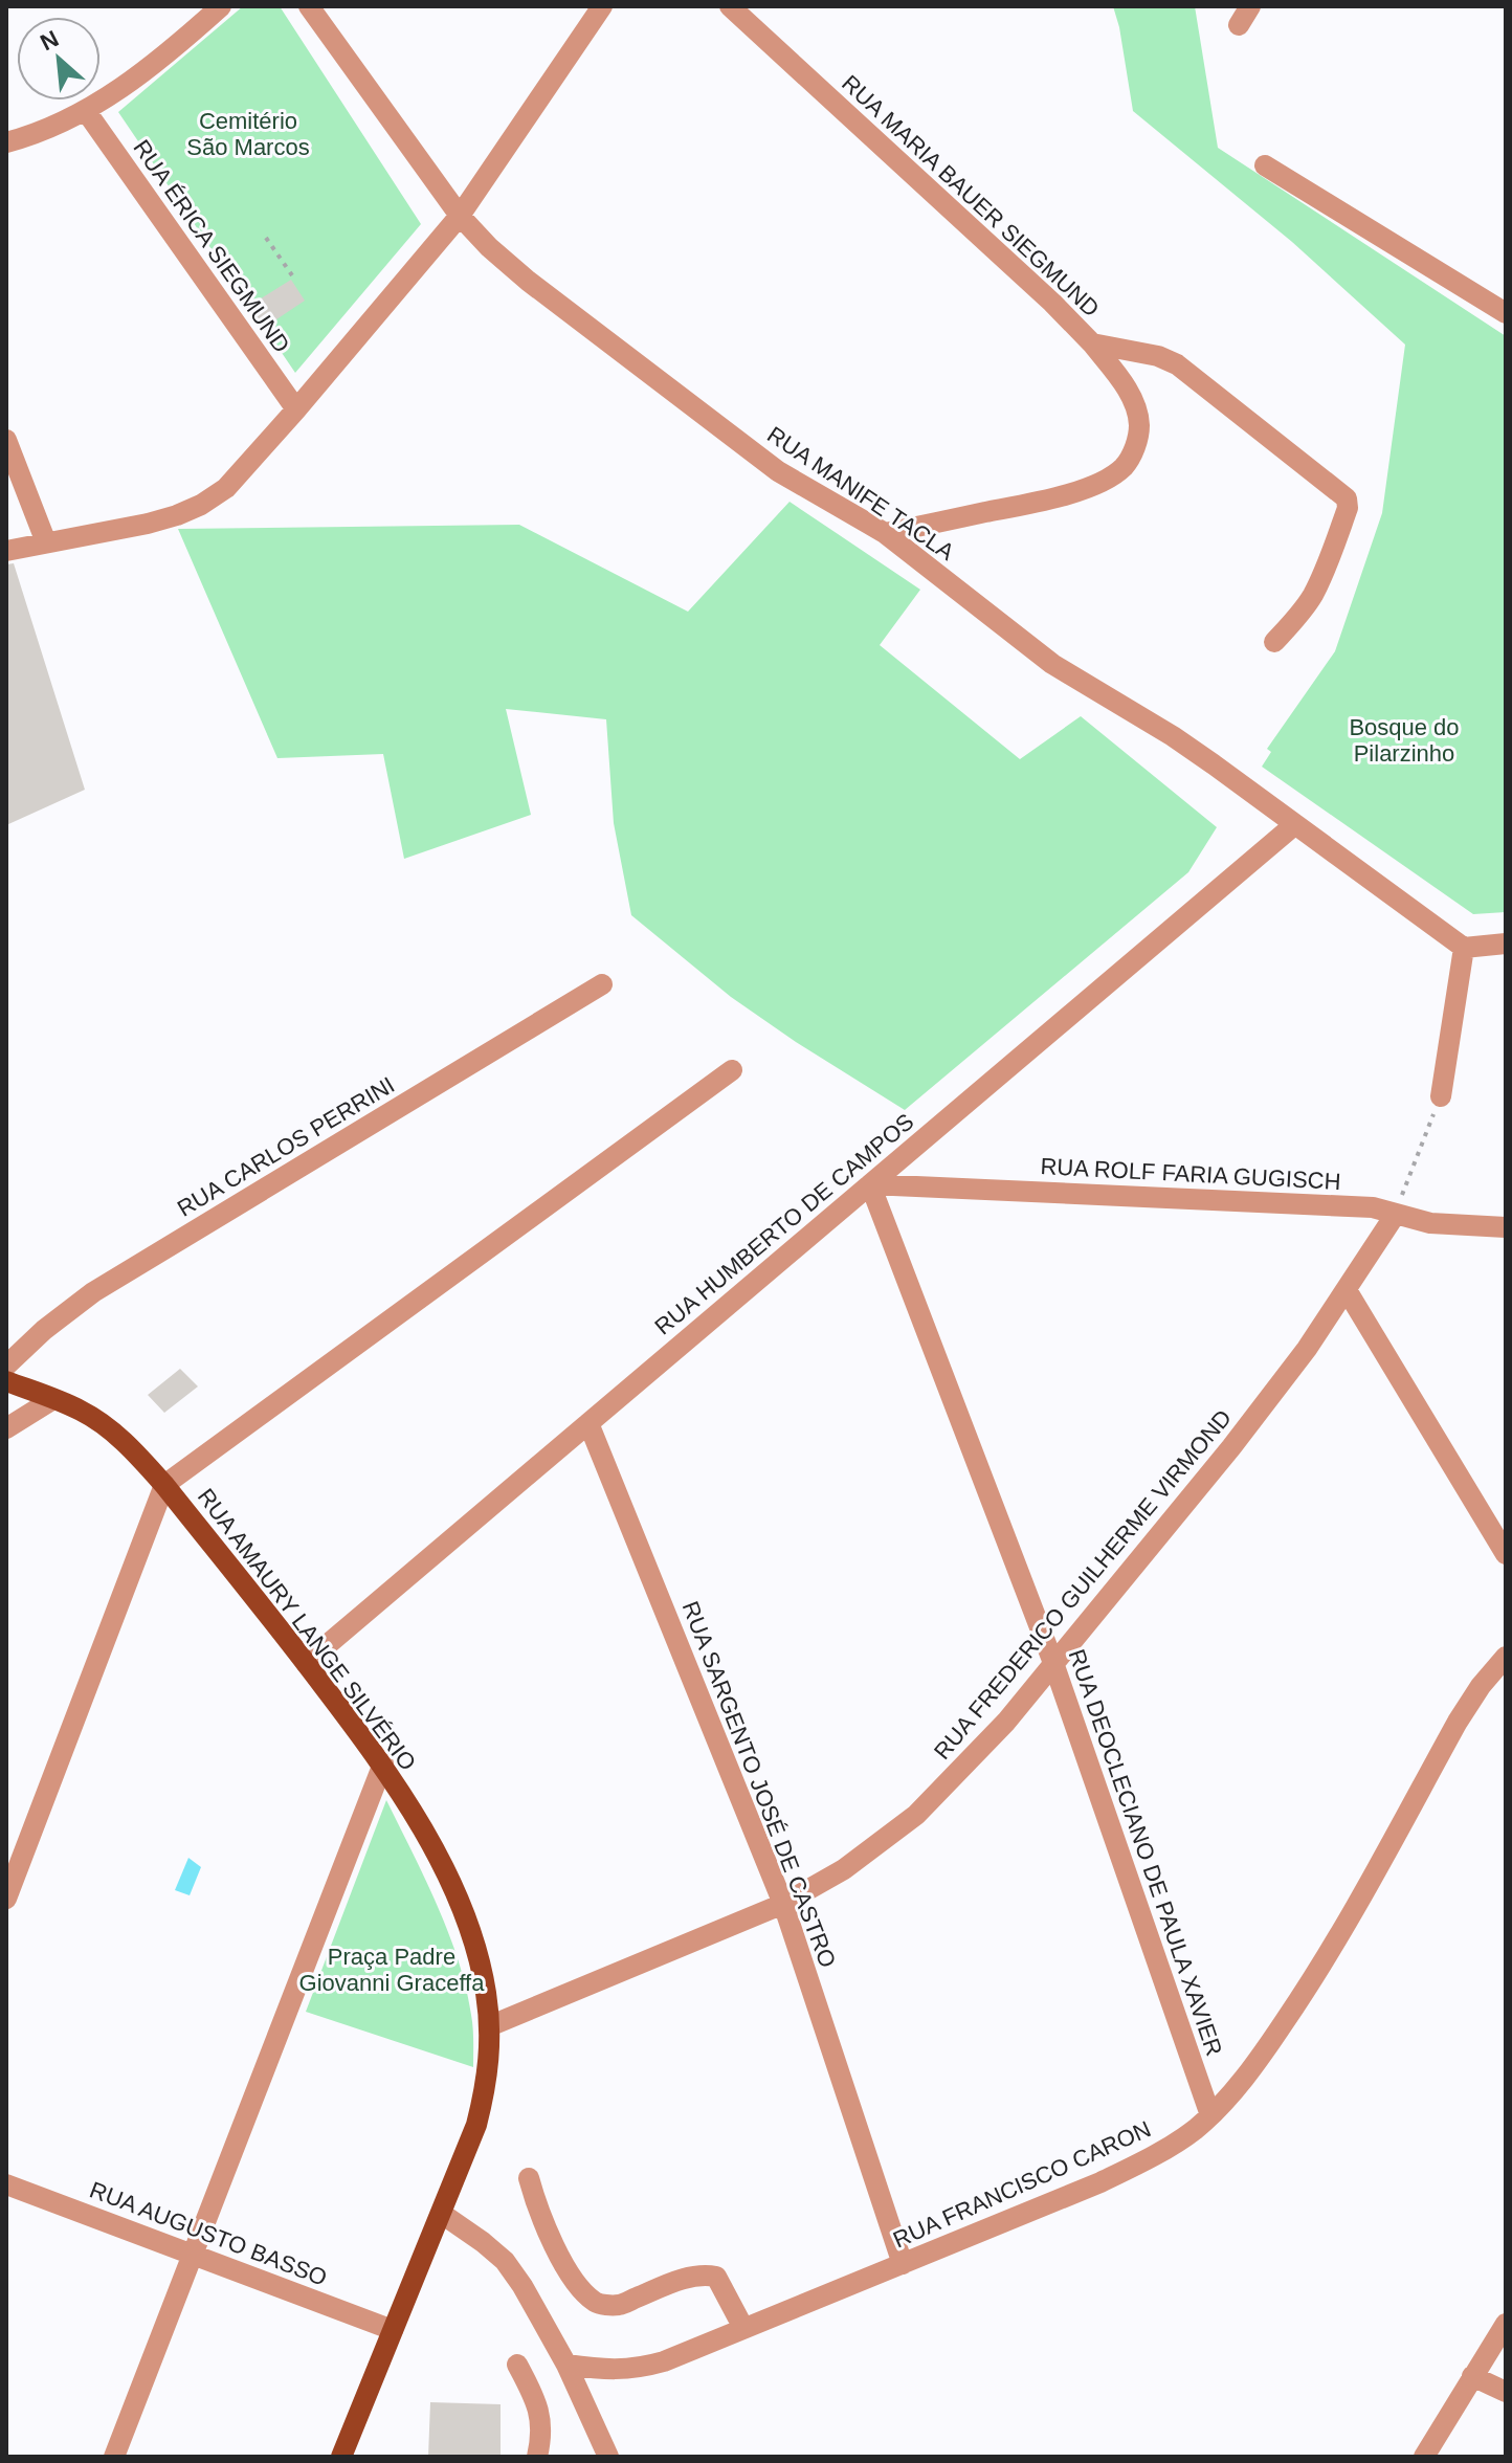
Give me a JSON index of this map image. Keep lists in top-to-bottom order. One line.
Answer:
{"streets":{"main road":["RUA AMAURY LANGE SILVÉRIO"],"street":["RUA MARIA BAUER SIEGMUND","RUA ÉRICA SIEGMUND","RUA MANIFE TACLA","RUA CARLOS PERRINI","RUA ROLF FARIA GUGISCH","RUA HUMBERTO DE CAMPOS","RUA FREDERICO GUILHERME VIRMOND","RUA SARGENTO JOSÉ DE CASTRO","RUA DEOCLECIANO DE PAULA XAVIER","RUA FRANCISCO CARON","RUA AUGUSTO BASSO"]},"crossings":[["RUA MANIFE TACLA","RUA HUMBERTO DE CAMPOS"],["RUA ROLF FARIA GUGISCH","RUA HUMBERTO DE CAMPOS"],["RUA ROLF FARIA GUGISCH","RUA FREDERICO GUILHERME VIRMOND"],["RUA ROLF FARIA GUGISCH","RUA DEOCLECIANO DE PAULA XAVIER"],["RUA HUMBERTO DE CAMPOS","RUA AMAURY LANGE SILVÉRIO"],["RUA HUMBERTO DE CAMPOS","RUA SARGENTO JOSÉ DE CASTRO"],["RUA HUMBERTO DE CAMPOS","RUA DEOCLECIANO DE PAULA XAVIER"],["RUA FREDERICO GUILHERME VIRMOND","RUA AMAURY LANGE SILVÉRIO"],["RUA FREDERICO GUILHERME VIRMOND","RUA SARGENTO JOSÉ DE CASTRO"],["RUA FREDERICO GUILHERME VIRMOND","RUA DEOCLECIANO DE PAULA XAVIER"],["RUA AMAURY LANGE SILVÉRIO","RUA AUGUSTO BASSO"],["RUA SARGENTO JOSÉ DE CASTRO","RUA FRANCISCO CARON"],["RUA DEOCLECIANO DE PAULA XAVIER","RUA FRANCISCO CARON"]],"parks":["Cemitério São Marcos","Bosque do Pilarzinho","Praça Padre Giovanni Graceffa"],"north":"top left"}
